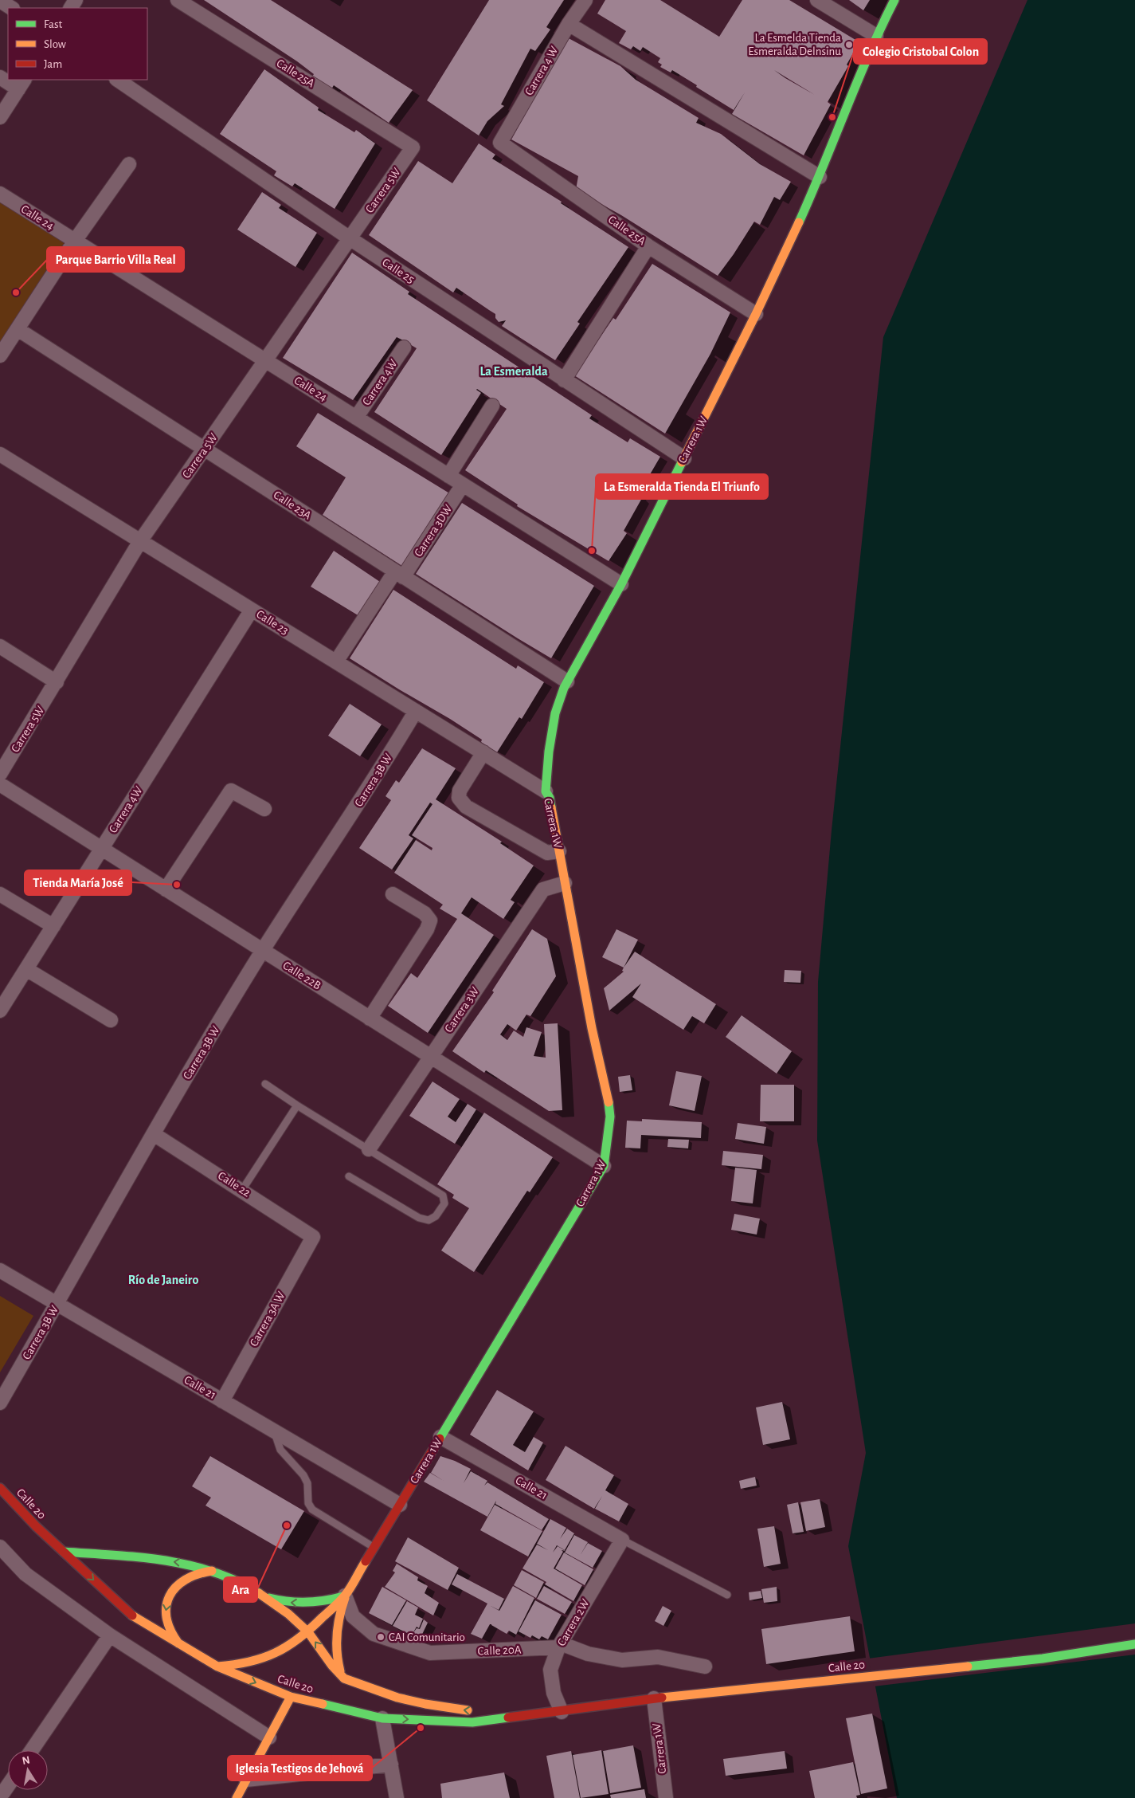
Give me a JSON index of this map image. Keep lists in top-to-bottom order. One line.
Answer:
{"streets":{"main road":["Carrera 1W","Calle 20"],"street":["Carrera 4 W","Calle 25A","Carrera 5W","Calle 24","Calle 25","Carrera 4W","Calle 23A","Carrera 3DW","Calle 23","Carrera 3B W","Calle 22B","Carrera 3W","Calle 22","Carrera 3A W","Calle 21","Carrera 2W","Calle 20A"]},"crossings":[["Carrera 4 W","Calle 25A"],["Calle 25A","Carrera 5W"],["Calle 25A","Carrera 1W"],["Carrera 5W","Calle 24"],["Carrera 5W","Calle 25"],["Carrera 5W","Calle 23A"],["Carrera 5W","Calle 23"],["Calle 24","Carrera 4W"],["Calle 24","Carrera 1W"],["Calle 24","Carrera 3DW"],["Calle 25","Carrera 1W"],["Carrera 4W","Calle 23"],["Carrera 4W","Calle 22B"],["Carrera 1W","Calle 23A"],["Carrera 1W","Calle 23"],["Carrera 1W","Calle 22B"],["Carrera 1W","Carrera 3W"],["Carrera 1W","Calle 21"],["Carrera 1W","Calle 20"],["Carrera 1W","Calle 20A"],["Calle 23A","Carrera 3DW"],["Carrera 3DW","Calle 23"],["Calle 23","Carrera 3B W"],["Carrera 3B W","Calle 22B"],["Carrera 3B W","Calle 22"],["Carrera 3B W","Calle 21"],["Calle 22B","Carrera 3W"],["Calle 22","Carrera 3A W"],["Carrera 3A W","Calle 21"],["Calle 21","Carrera 2W"],["Calle 20","Carrera 2W"],["Carrera 2W","Calle 20A"]],"districts":["La Esmeralda","Río de Janeiro"],"places":["La Esmelda Tienda Esmeralda Delnsinu","Colegio Cristobal Colon","Parque Barrio Villa Real","La Esmeralda Tienda El Triunfo","Tienda María José","Ara","CAI Comunitario","Iglesia Testigos de Jehová"],"legend":["Fast","Slow","Jam"],"north":"top"}
